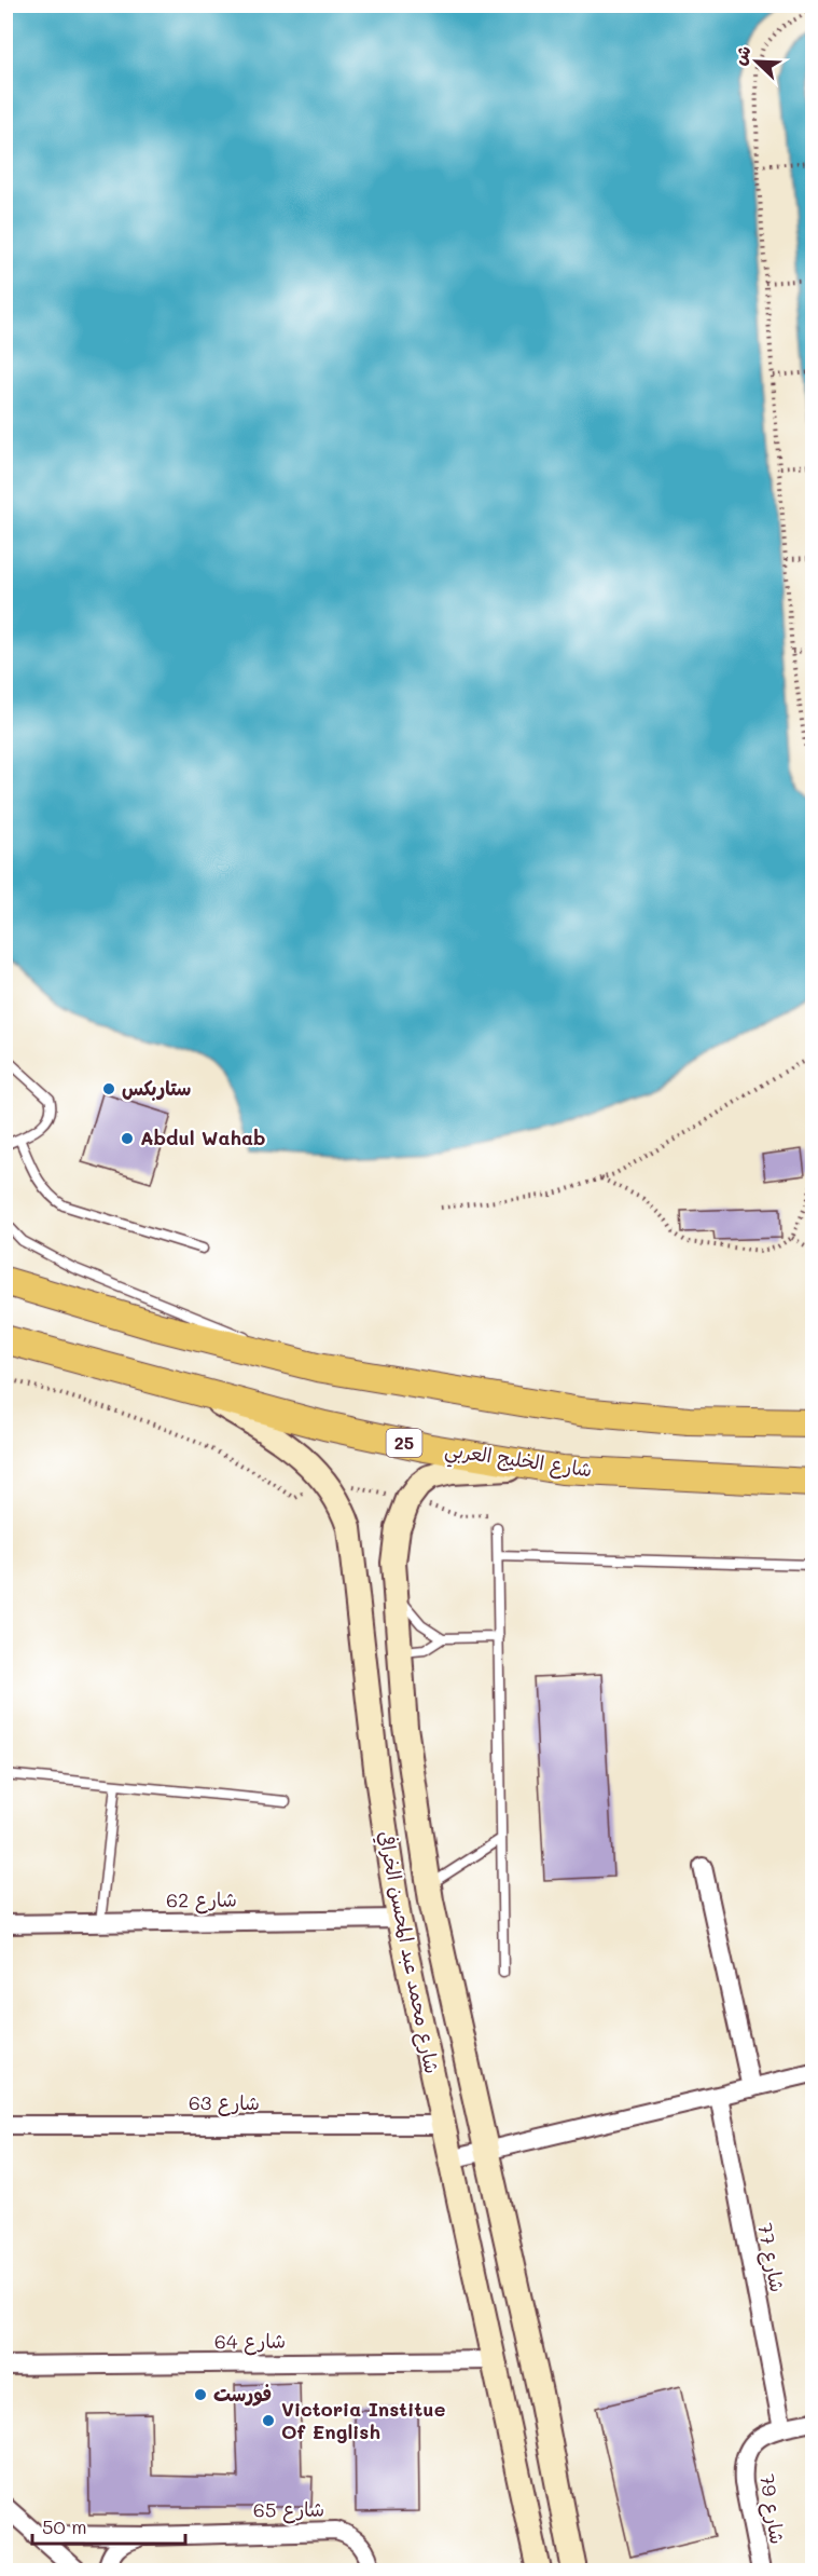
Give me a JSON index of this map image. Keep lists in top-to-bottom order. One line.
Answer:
{"streets":{"main road":["25","شارع الخليج العربي","شارع محمد عبد المحسن الخرافي"],"street":["شارع 62","شارع 63","شارع 77","شارع 64","شارع 79","شارع 65"]},"crossings":[["شارع الخليج العربي","شارع محمد عبد المحسن الخرافي"],["شارع 62","شارع محمد عبد المحسن الخرافي"],["شارع محمد عبد المحسن الخرافي","شارع 63"],["شارع محمد عبد المحسن الخرافي","شارع 64"],["شارع 77","شارع 79"]],"places":["ستاربكس","Abdul Wahab","فورست","Victoria Institue Of English"],"scale_bar":"50 m","north":"top left"}
